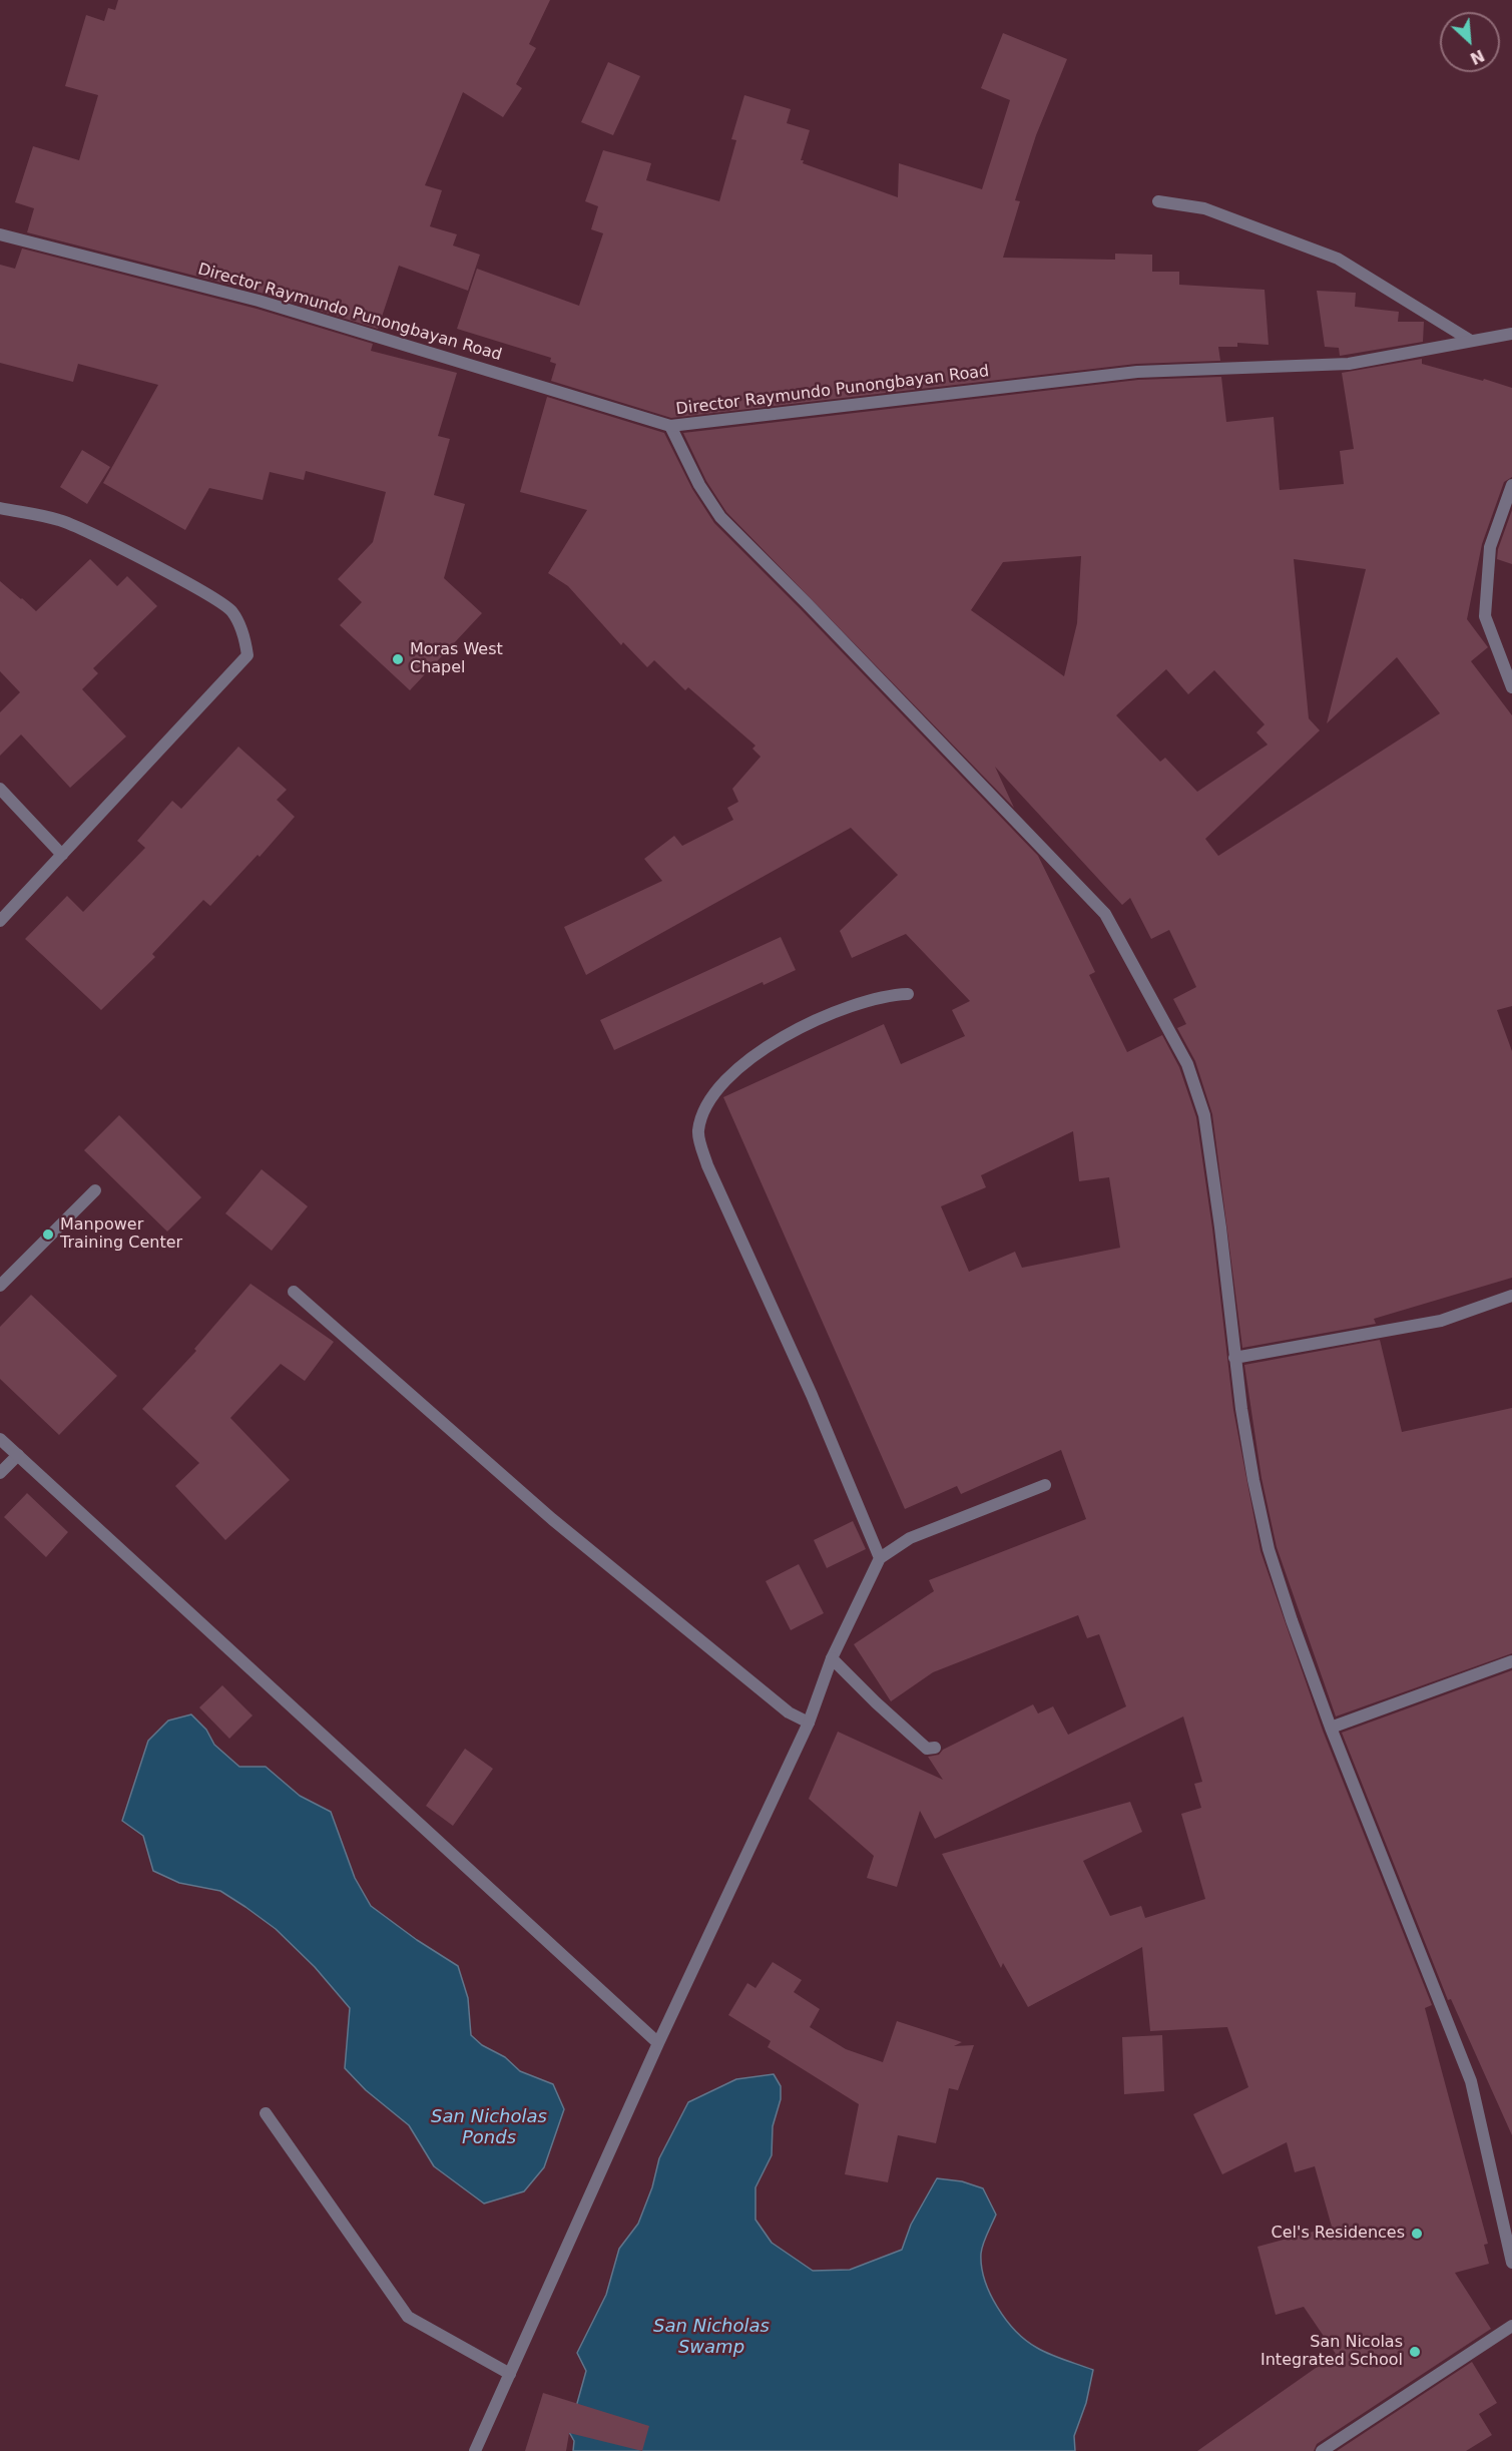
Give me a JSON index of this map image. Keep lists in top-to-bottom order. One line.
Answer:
{"streets":{"street":["Director Raymundo Punongbayan Road"]},"water":["San Nicholas Ponds","San Nicholas Swamp"],"places":["Moras West Chapel","Manpower Training Center","Cel's Residences","San Nicolas Integrated School"],"north":"bottom right"}
